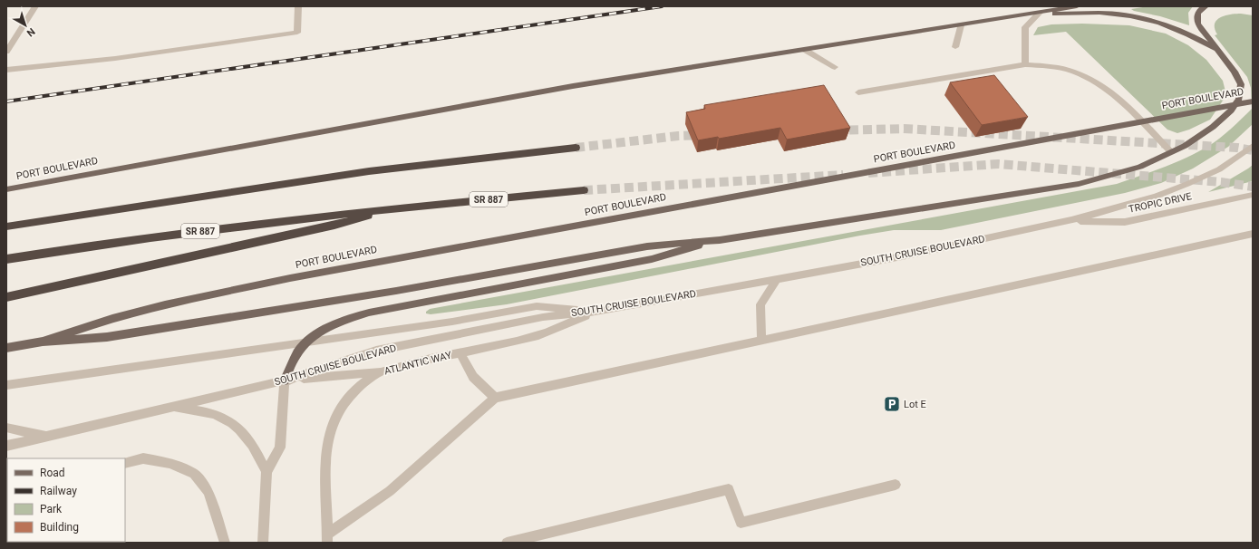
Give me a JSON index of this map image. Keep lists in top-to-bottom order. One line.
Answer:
{"streets":{"highway":["SR 887"],"main road":["PORT BOULEVARD"],"street":["TROPIC DRIVE","SOUTH CRUISE BOULEVARD","ATLANTIC WAY"]},"crossings":[["TROPIC DRIVE","SOUTH CRUISE BOULEVARD"],["SOUTH CRUISE BOULEVARD","ATLANTIC WAY"]],"places":{"parking":["Lot E"]},"legend":["Road","Railway","Park","Building"],"north":"bottom right"}
